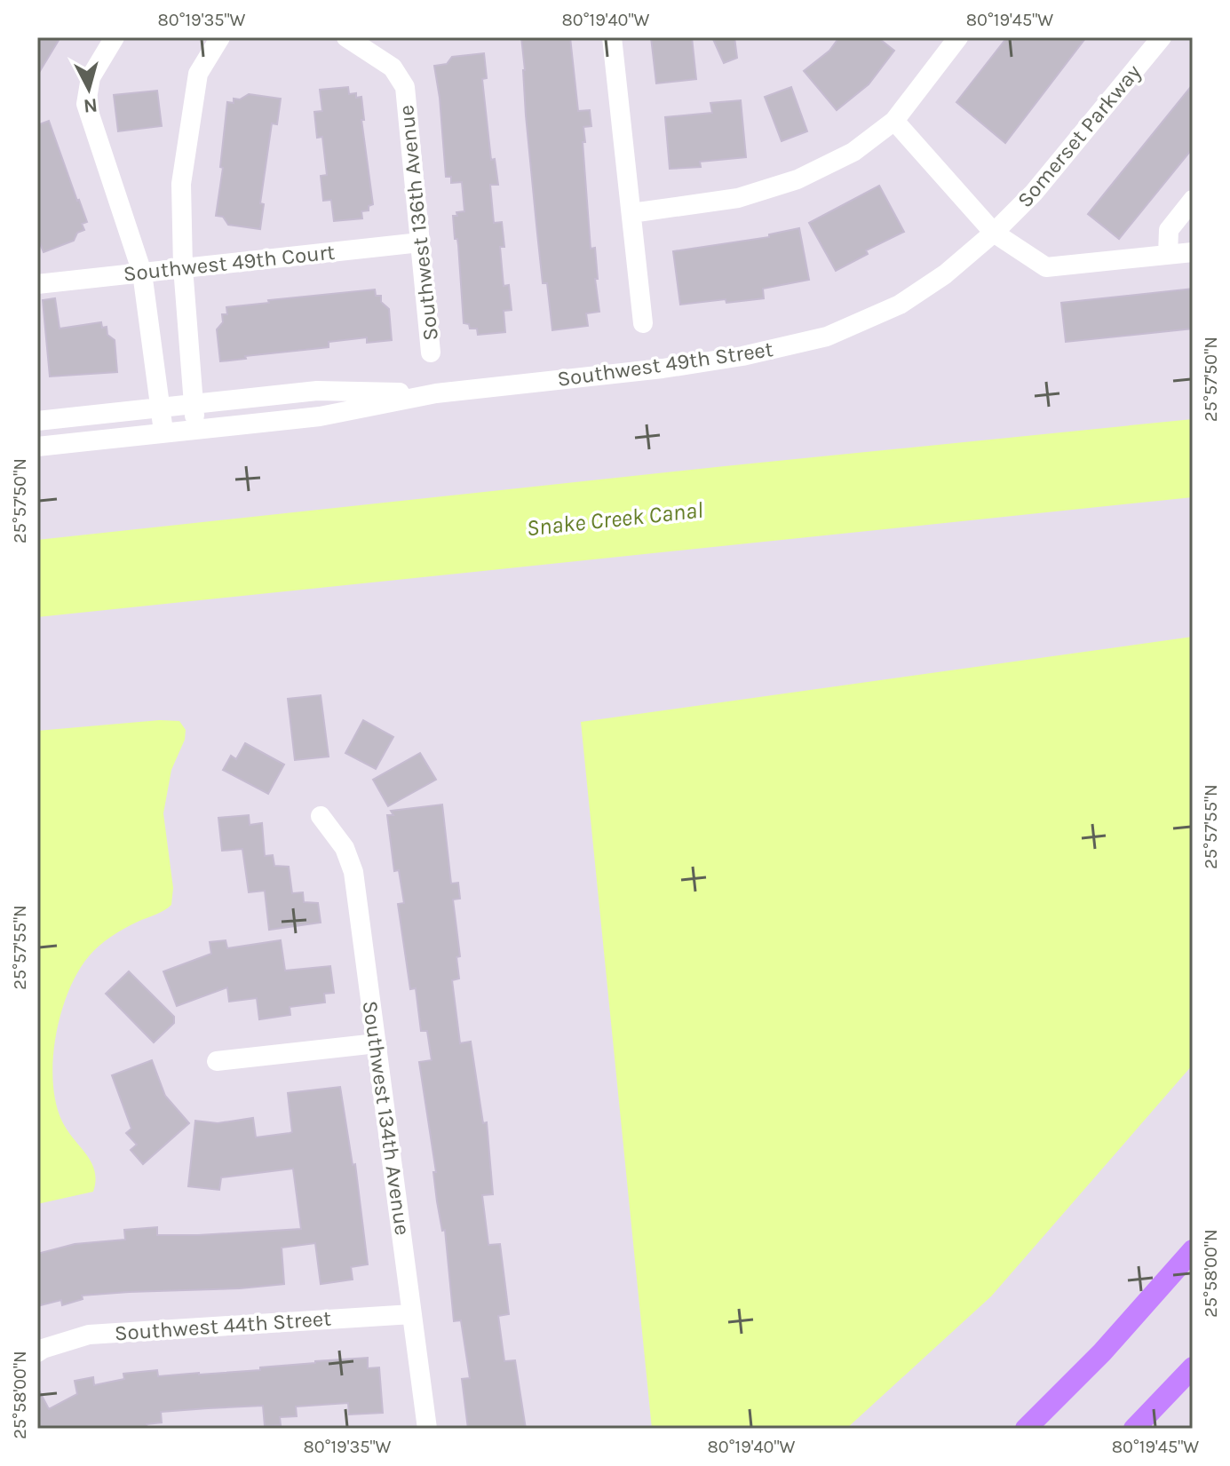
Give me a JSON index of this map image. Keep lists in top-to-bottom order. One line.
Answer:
{"streets":{"street":["Somerset Parkway","Southwest 136th Avenue","Southwest 49th Court","Southwest 49th Street","Southwest 134th Avenue","Southwest 44th Street"]},"crossings":[["Somerset Parkway","Southwest 49th Street"],["Southwest 136th Avenue","Southwest 49th Court"],["Southwest 134th Avenue","Southwest 44th Street"]],"water":["Snake Creek Canal"],"north":"bottom","coordinates":["80°19'35\"W","80°19'40\"W","80°19'45\"W","25°57'50\"N","25°57'55\"N","25°58'00\"N"]}
